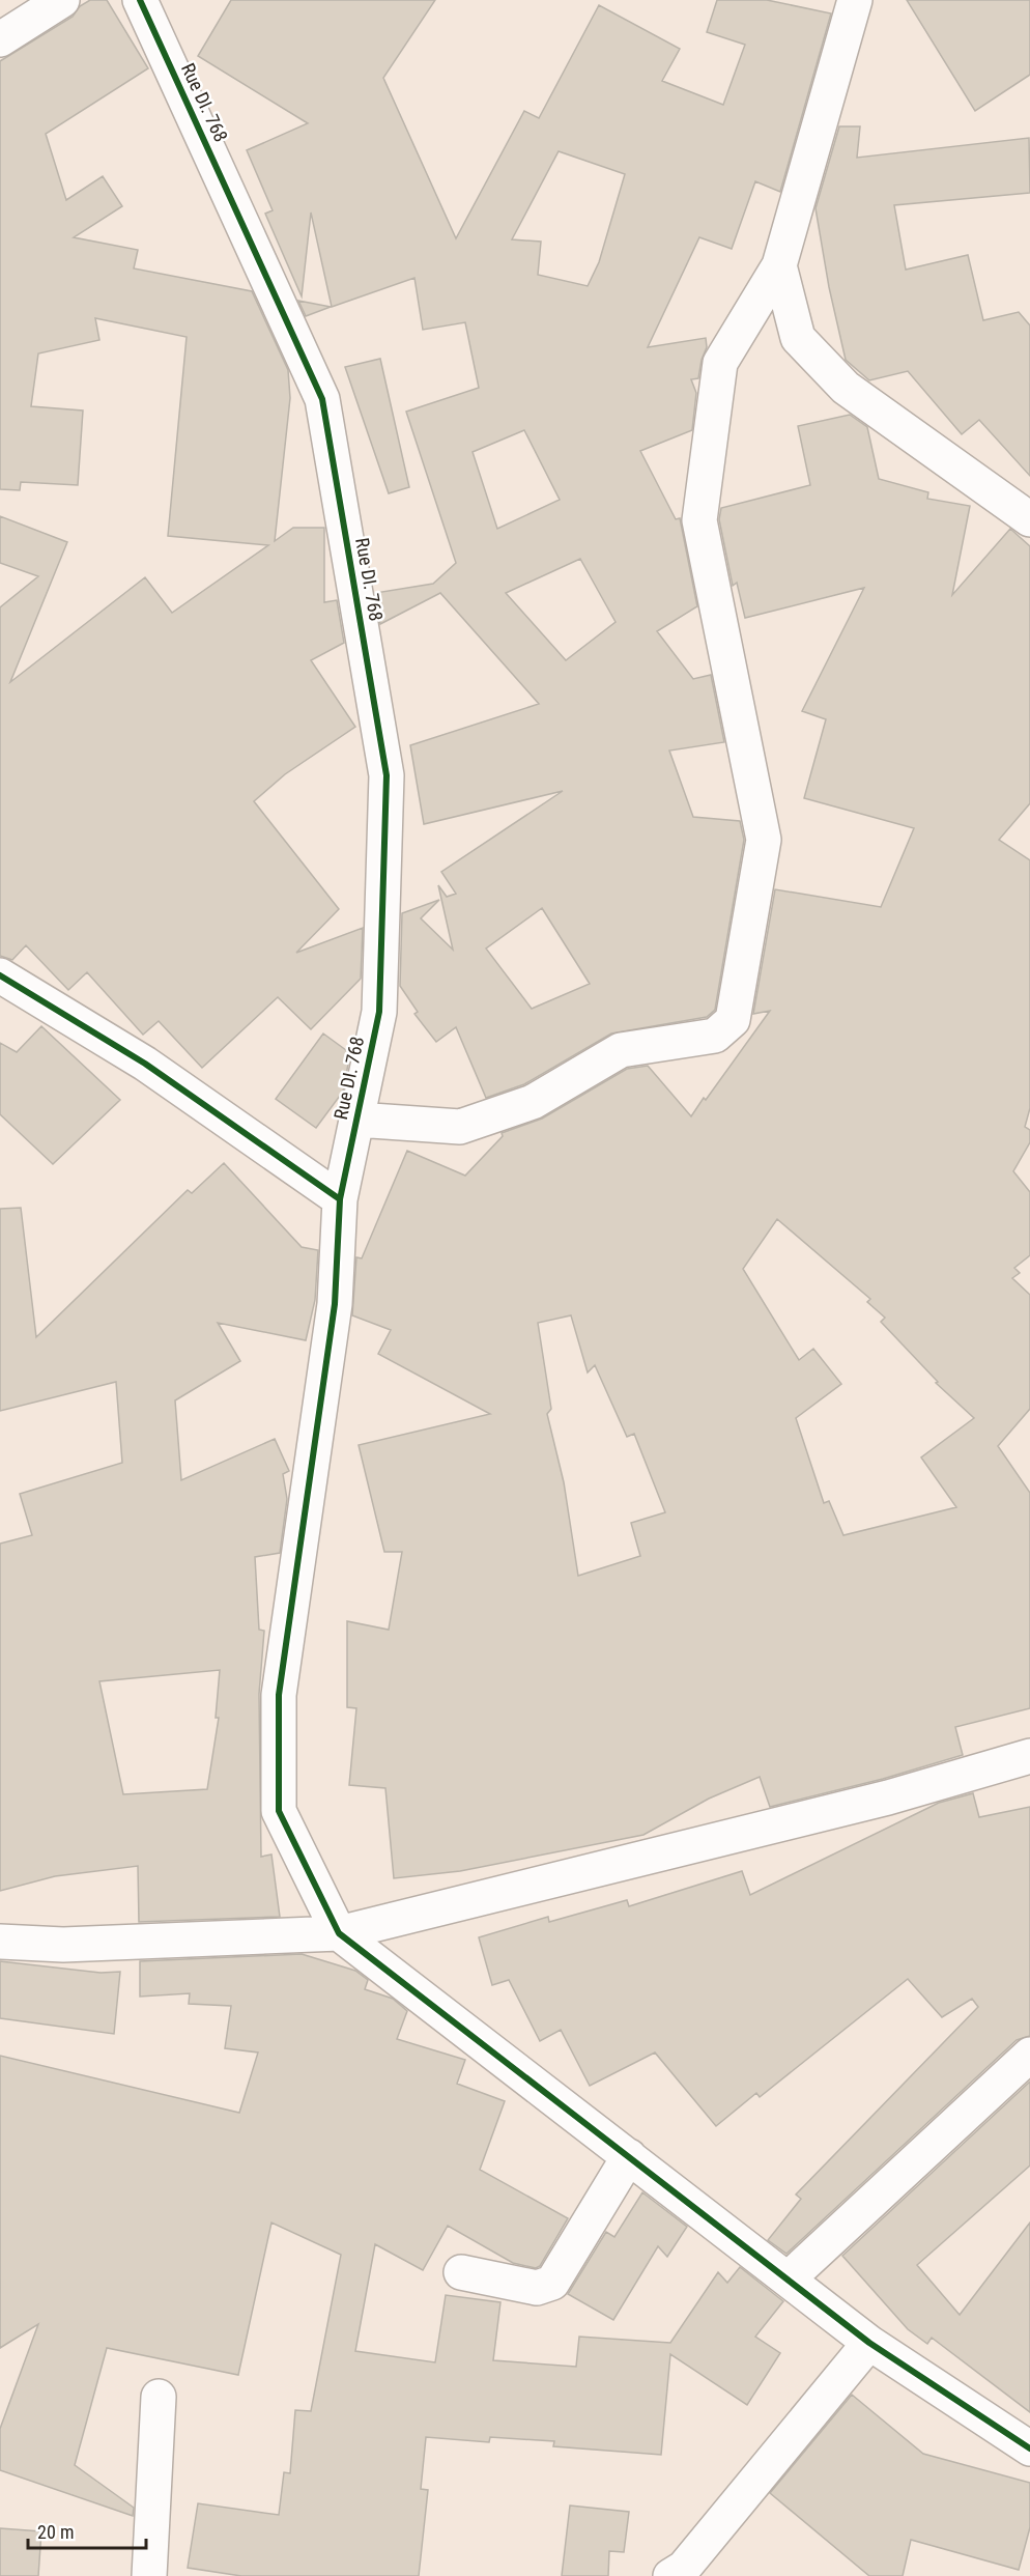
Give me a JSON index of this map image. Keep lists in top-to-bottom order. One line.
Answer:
{"streets":{"street":["Rue DI. 768"]},"scale_bar":"20 m"}
